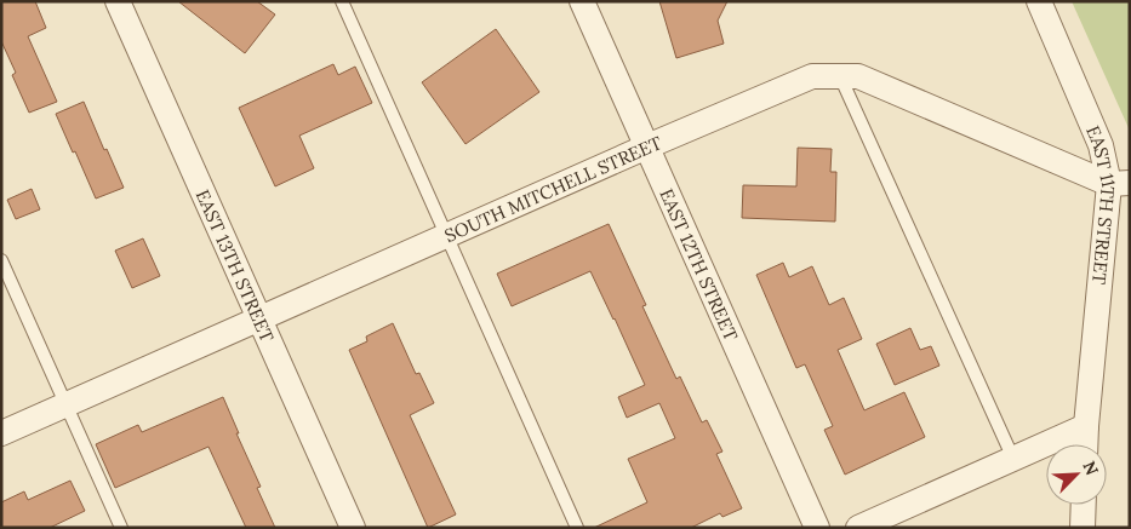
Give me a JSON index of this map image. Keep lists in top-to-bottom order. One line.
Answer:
{"streets":{"street":["SOUTH MITCHELL STREET","EAST 11TH STREET","EAST 13TH STREET","EAST 12TH STREET"]},"crossings":[["SOUTH MITCHELL STREET","EAST 11TH STREET"],["SOUTH MITCHELL STREET","EAST 13TH STREET"],["SOUTH MITCHELL STREET","EAST 12TH STREET"]],"north":"top right"}
